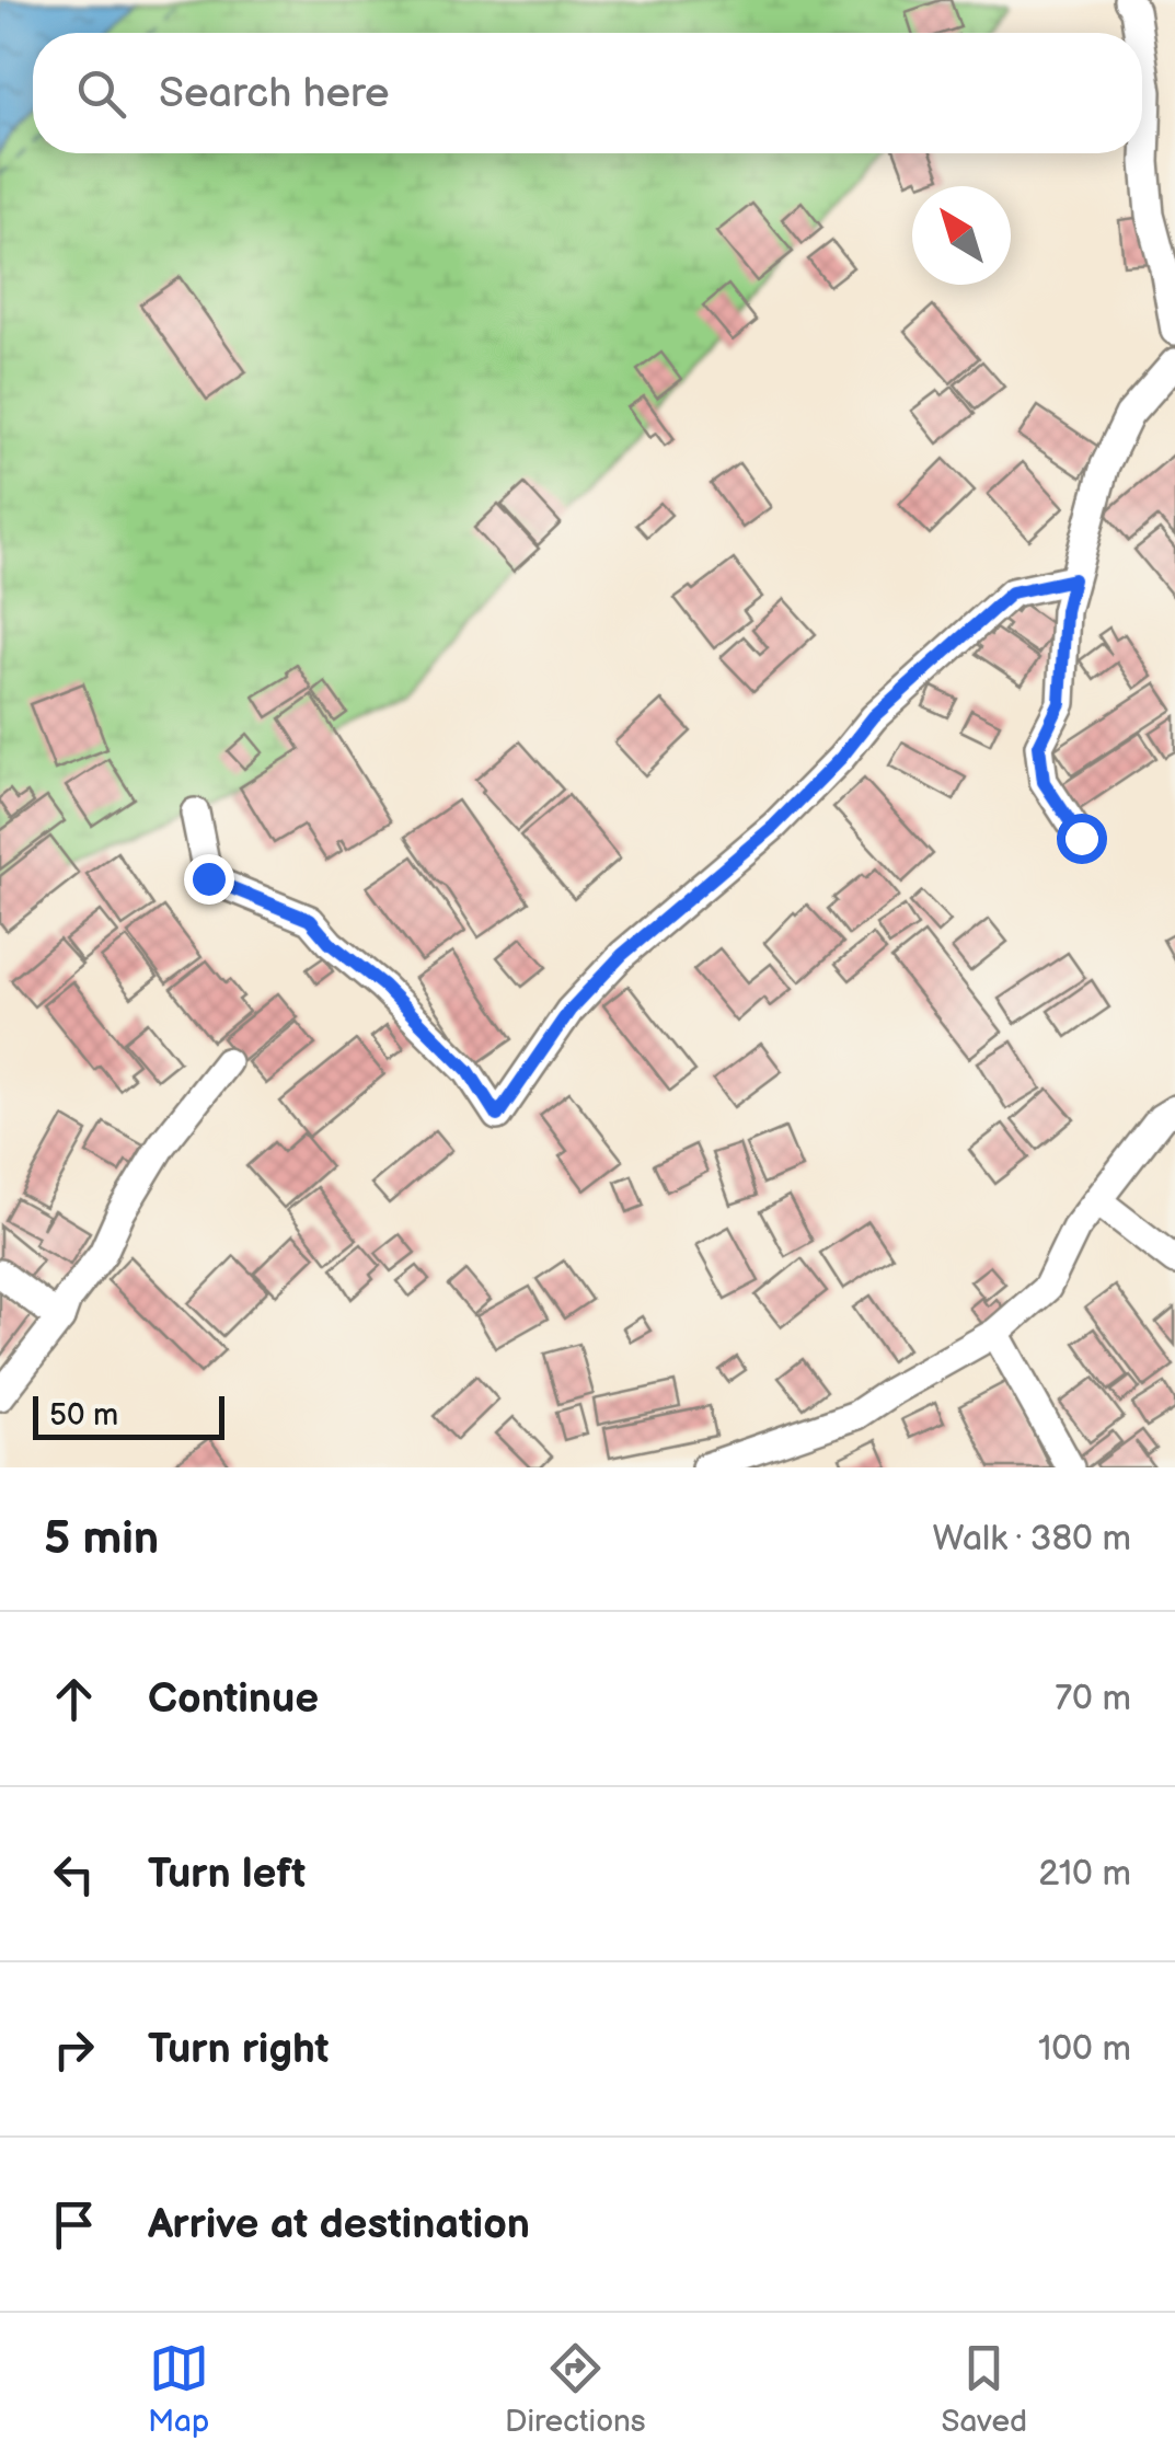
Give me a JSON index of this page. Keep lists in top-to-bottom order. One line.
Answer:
{"scale_bar":"50 m","north":"top left","page":{"search":"Search here","scale":"50 m","heading":["5 min","Walk · 380 m"],"list":[["Continue","70 m"],["Turn left","210 m"],["Turn right","100 m"],"Arrive at destination"],"nav":["Map","Directions","Saved"]}}
